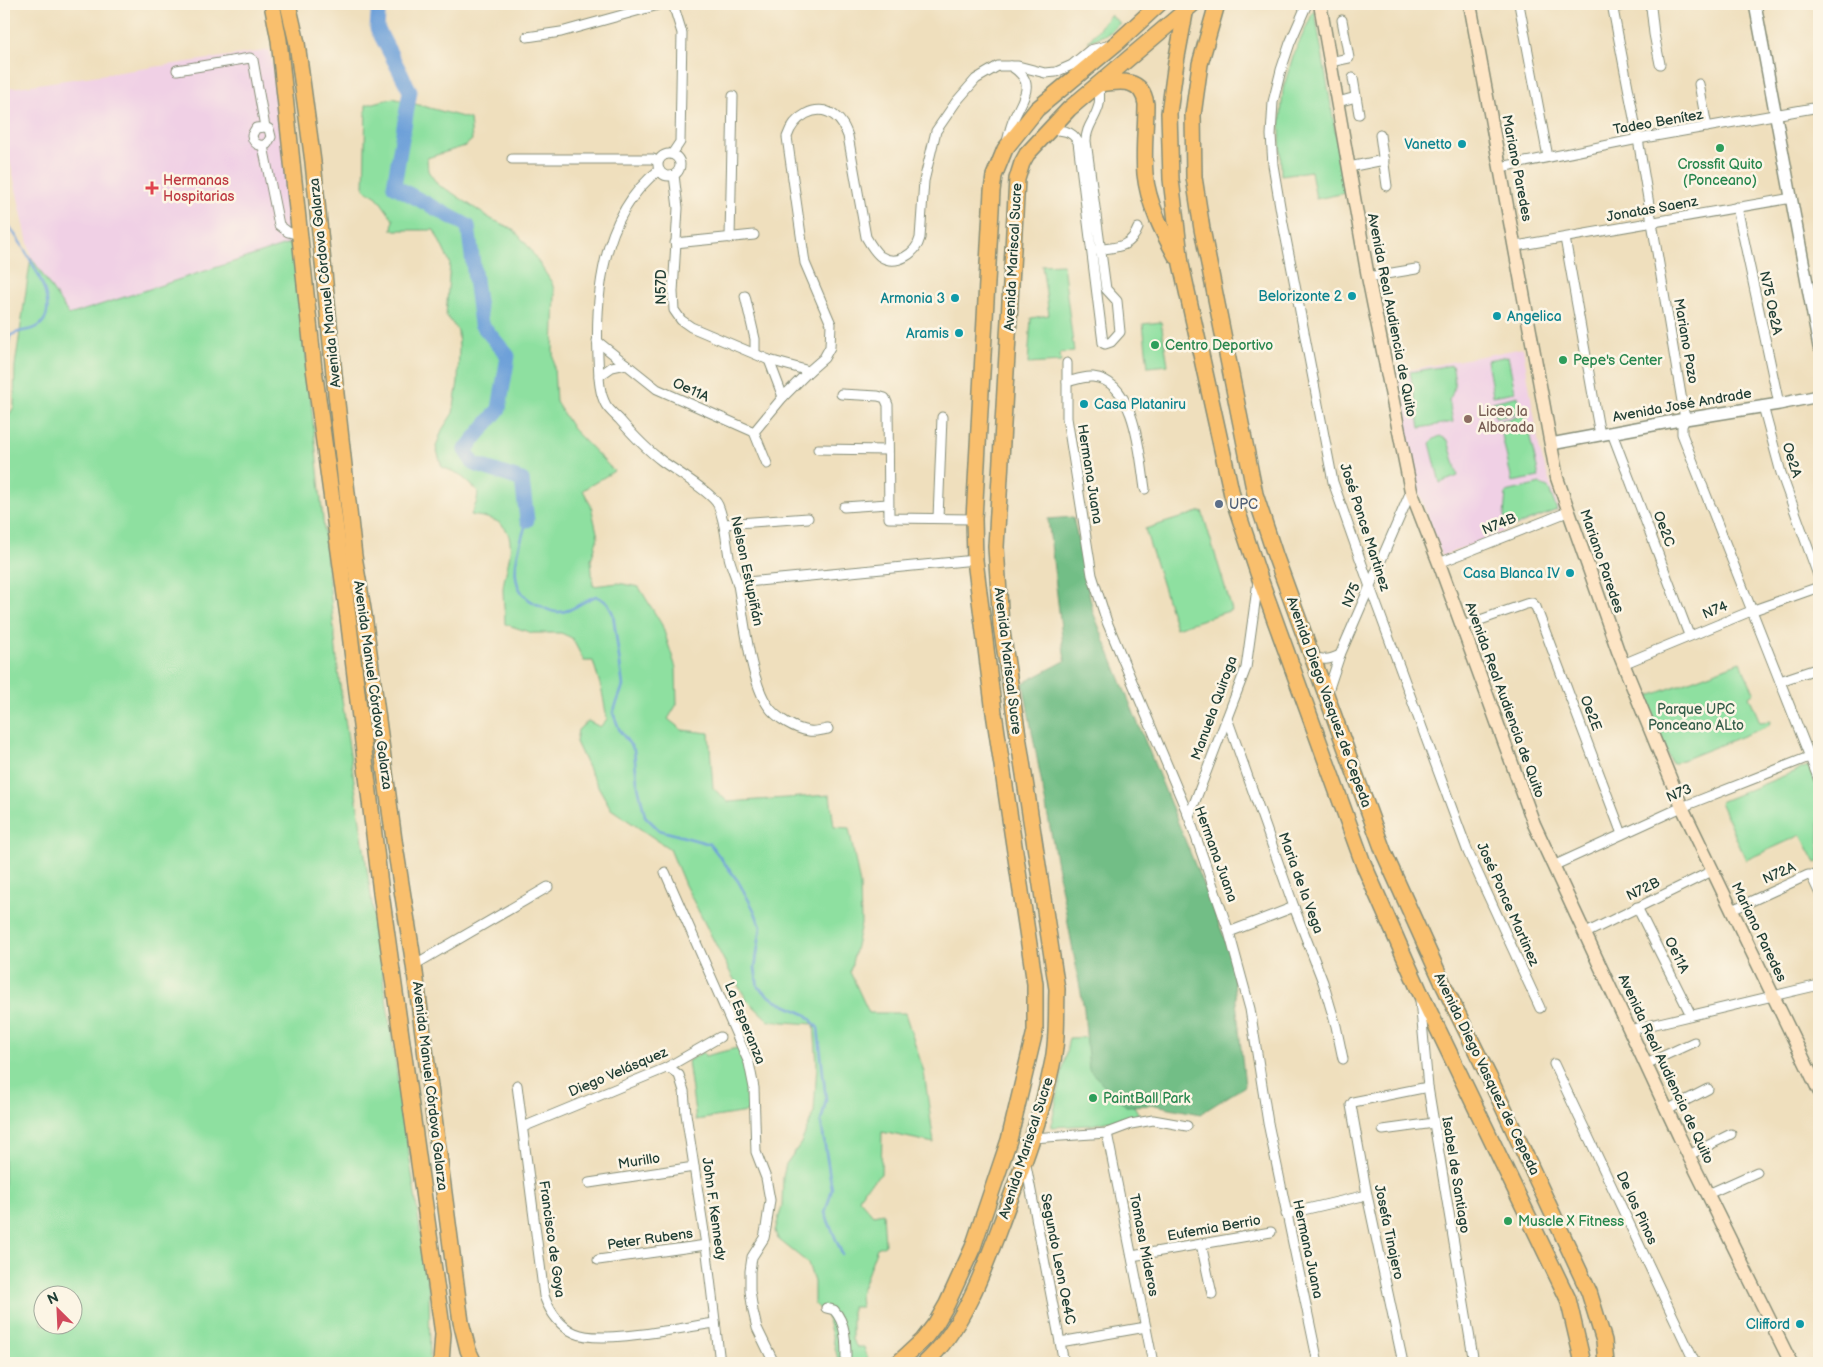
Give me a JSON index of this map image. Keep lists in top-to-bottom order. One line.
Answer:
{"streets":{"main road":["Mariano Paredes","Avenida Mariscal Sucre","Avenida Manuel Córdova Galarza","Avenida Real Audiencia de Quito","Avenida Diego Vasquez de Cepeda"],"street":["Tadeo Benítez","Jonatas Saenz","N57D","N75 Oe2A","Mariano Pozo","Oe11A","Avenida José Andrade","Oe2A","Hermana Juana","N74B","José Ponce Martinez","Oe2C","Nelson Estupiñán","N75","N74","Manuela Quiroga","Oe2E","N73","N72A","Maria de la Vega","N72B","La Esperanza","Diego Velásquez","Murillo","Isabel de Santiago","De los Pinos","John F. Kennedy","Eufemia Berrio","Josefa Tinajero","Francisco de Goya","Peter Rubens","Tomasa Mideros","Segundo Leon Oe4C"]},"crossings":[["Tadeo Benítez","Mariano Paredes"],["Tadeo Benítez","Mariano Pozo"],["Mariano Paredes","Jonatas Saenz"],["Mariano Paredes","Avenida José Andrade"],["Mariano Paredes","N74B"],["Mariano Paredes","N74"],["Mariano Paredes","N73"],["Mariano Paredes","N72A"],["Mariano Paredes","N72B"],["Jonatas Saenz","N75 Oe2A"],["Jonatas Saenz","Mariano Pozo"],["Avenida Mariscal Sucre","Avenida Diego Vasquez de Cepeda"],["Avenida Mariscal Sucre","Segundo Leon Oe4C"],["N57D","Nelson Estupiñán"],["N75 Oe2A","Avenida José Andrade"],["Avenida Real Audiencia de Quito","N74B"],["Avenida Real Audiencia de Quito","N75"],["Avenida Real Audiencia de Quito","Oe2E"],["Avenida Real Audiencia de Quito","N73"],["Avenida Real Audiencia de Quito","N72B"],["Mariano Pozo","Avenida José Andrade"],["Mariano Pozo","N74"],["Mariano Pozo","N73"],["Oe11A","Nelson Estupiñán"],["Oe11A","N72B"],["Avenida José Andrade","Oe2A"],["Avenida José Andrade","Oe2C"],["Hermana Juana","Manuela Quiroga"],["José Ponce Martinez","N75"],["Oe2C","N74"],["N75","Avenida Diego Vasquez de Cepeda"],["Avenida Diego Vasquez de Cepeda","Manuela Quiroga"],["Avenida Diego Vasquez de Cepeda","Isabel de Santiago"],["Manuela Quiroga","Maria de la Vega"],["Oe2E","N73"],["Diego Velásquez","John F. Kennedy"],["Diego Velásquez","Francisco de Goya"],["Murillo","John F. Kennedy"],["Isabel de Santiago","Josefa Tinajero"],["John F. Kennedy","Francisco de Goya"],["John F. Kennedy","Peter Rubens"],["Eufemia Berrio","Tomasa Mideros"]],"parks":["Parque UPC Ponceano ALto"],"places":{"other":["Vanetto","Crossfit Quito (Ponceano)","Belorizonte 2","Armonia 3","Angelica","Aramis","Centro Deportivo","Pepe's Center","Casa Plataniru","Liceo la Alborada","UPC","Casa Blanca IV","PaintBall Park","Muscle X Fitness","Clifford"],"health":["Hermanas Hospitarias"]},"north":"top left"}
